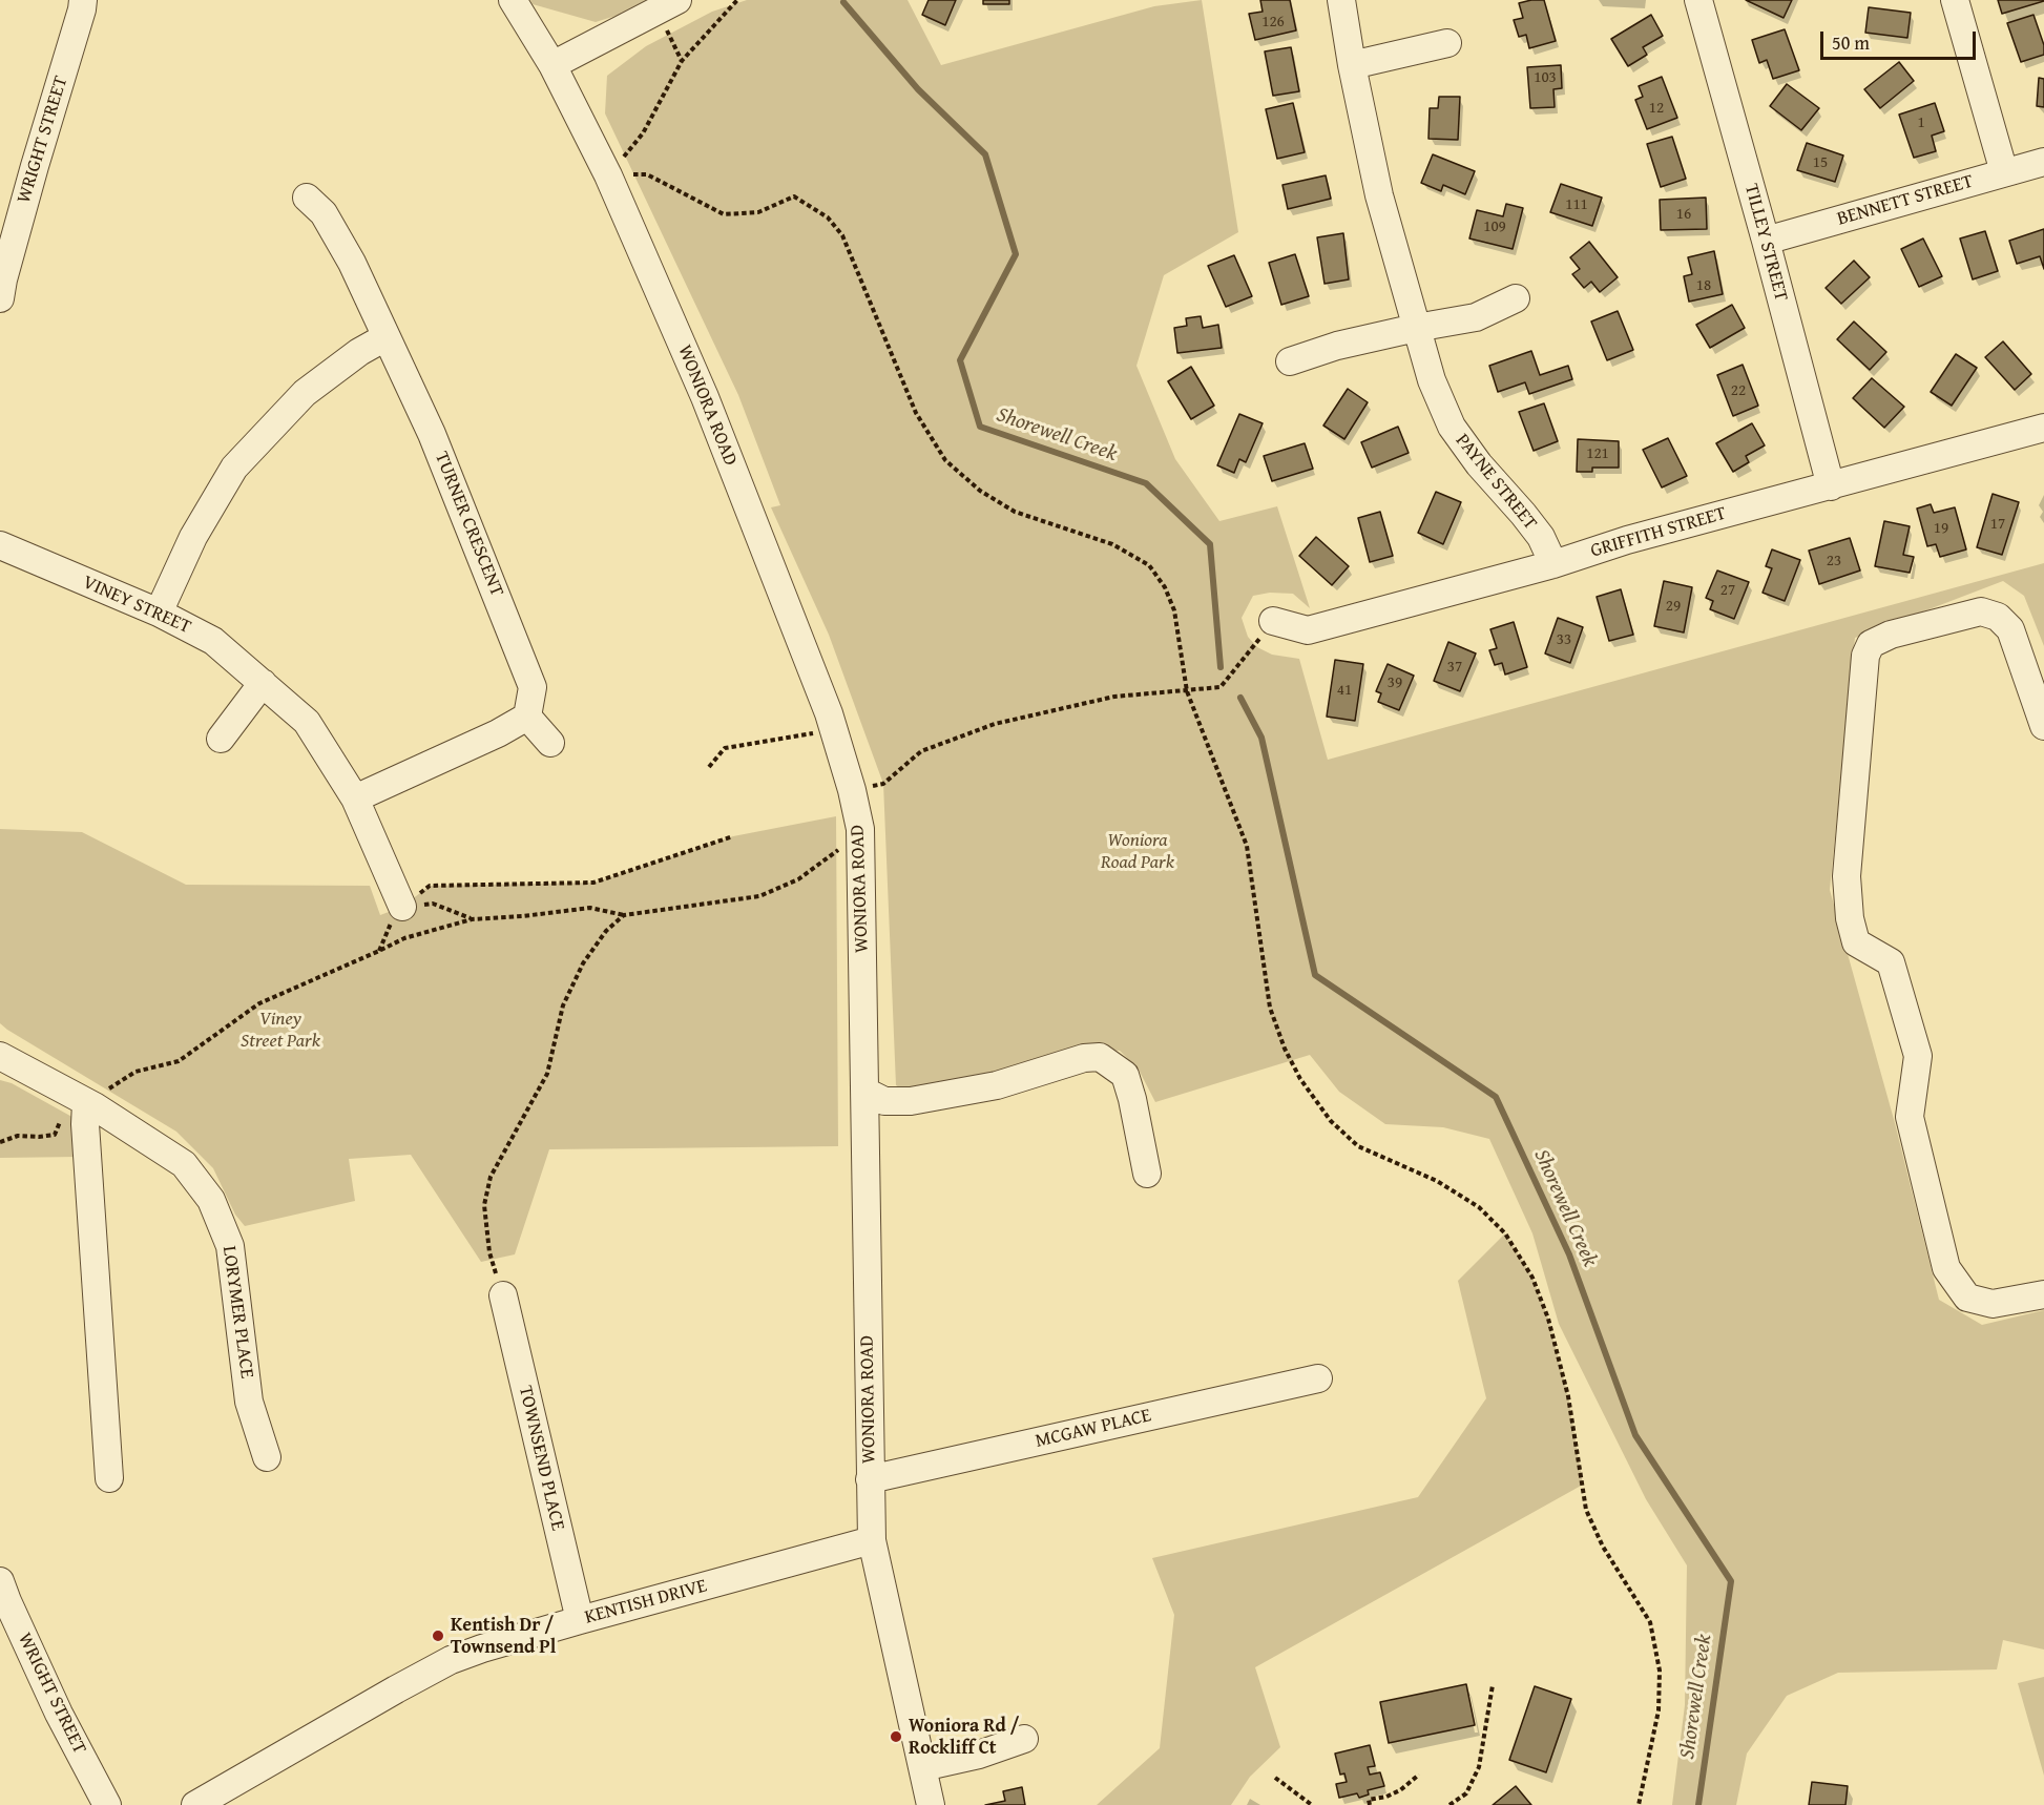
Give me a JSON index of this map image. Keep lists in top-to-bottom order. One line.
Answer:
{"streets":{"street":["WRIGHT STREET","BENNETT STREET","TILLEY STREET","WONIORA ROAD","PAYNE STREET","TURNER CRESCENT","GRIFFITH STREET","VINEY STREET","LORYMER PLACE","MCGAW PLACE","TOWNSEND PLACE","KENTISH DRIVE"]},"crossings":[["BENNETT STREET","TILLEY STREET"],["TILLEY STREET","GRIFFITH STREET"],["WONIORA ROAD","MCGAW PLACE"],["WONIORA ROAD","KENTISH DRIVE"],["PAYNE STREET","GRIFFITH STREET"],["TOWNSEND PLACE","KENTISH DRIVE"]],"water":["Shorewell Creek"],"parks":["Woniora Road Park","Viney Street Park"],"places":["Kentish Dr / Townsend Pl","Woniora Rd / Rockliff Ct"],"house_numbers":["126","103","12","1","15","111","16","109","18","22","121","17","19","23","27","29","33","37","39","41"],"scale_bar":"50 m"}
